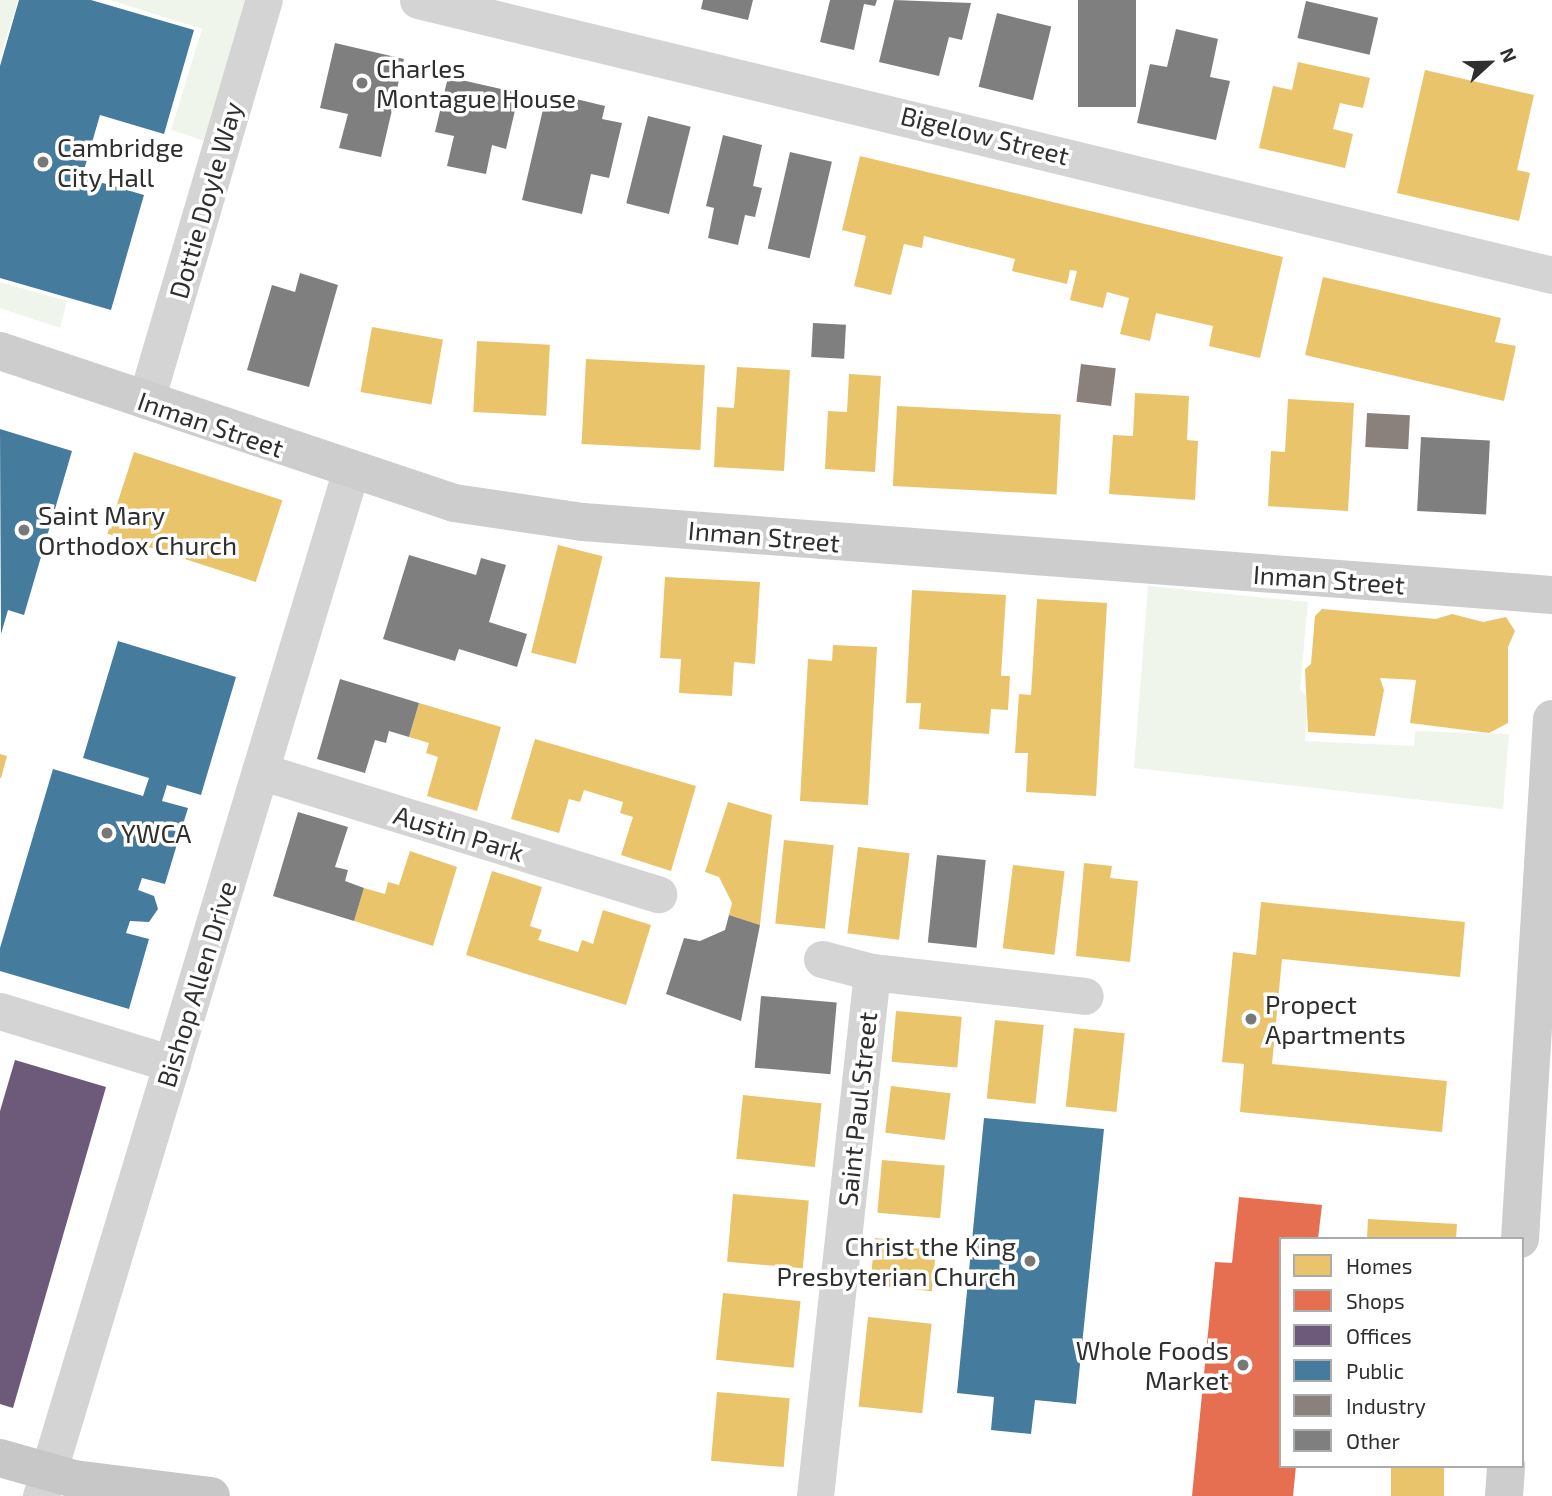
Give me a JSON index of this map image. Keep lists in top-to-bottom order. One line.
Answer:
{"streets":{"main road":["Inman Street"],"street":["Bigelow Street","Dottie Doyle Way","Austin Park","Bishop Allen Drive","Saint Paul Street"]},"crossings":[["Dottie Doyle Way","Inman Street"],["Inman Street","Bishop Allen Drive"],["Austin Park","Bishop Allen Drive"]],"places":["Charles Montague House","Cambridge City Hall","Saint Mary Orthodox Church","YWCA","Propect Apartments","Christ the King Presbyterian Church","Whole Foods Market"],"legend":["Homes","Shops","Offices","Public","Industry","Other"],"north":"right"}
